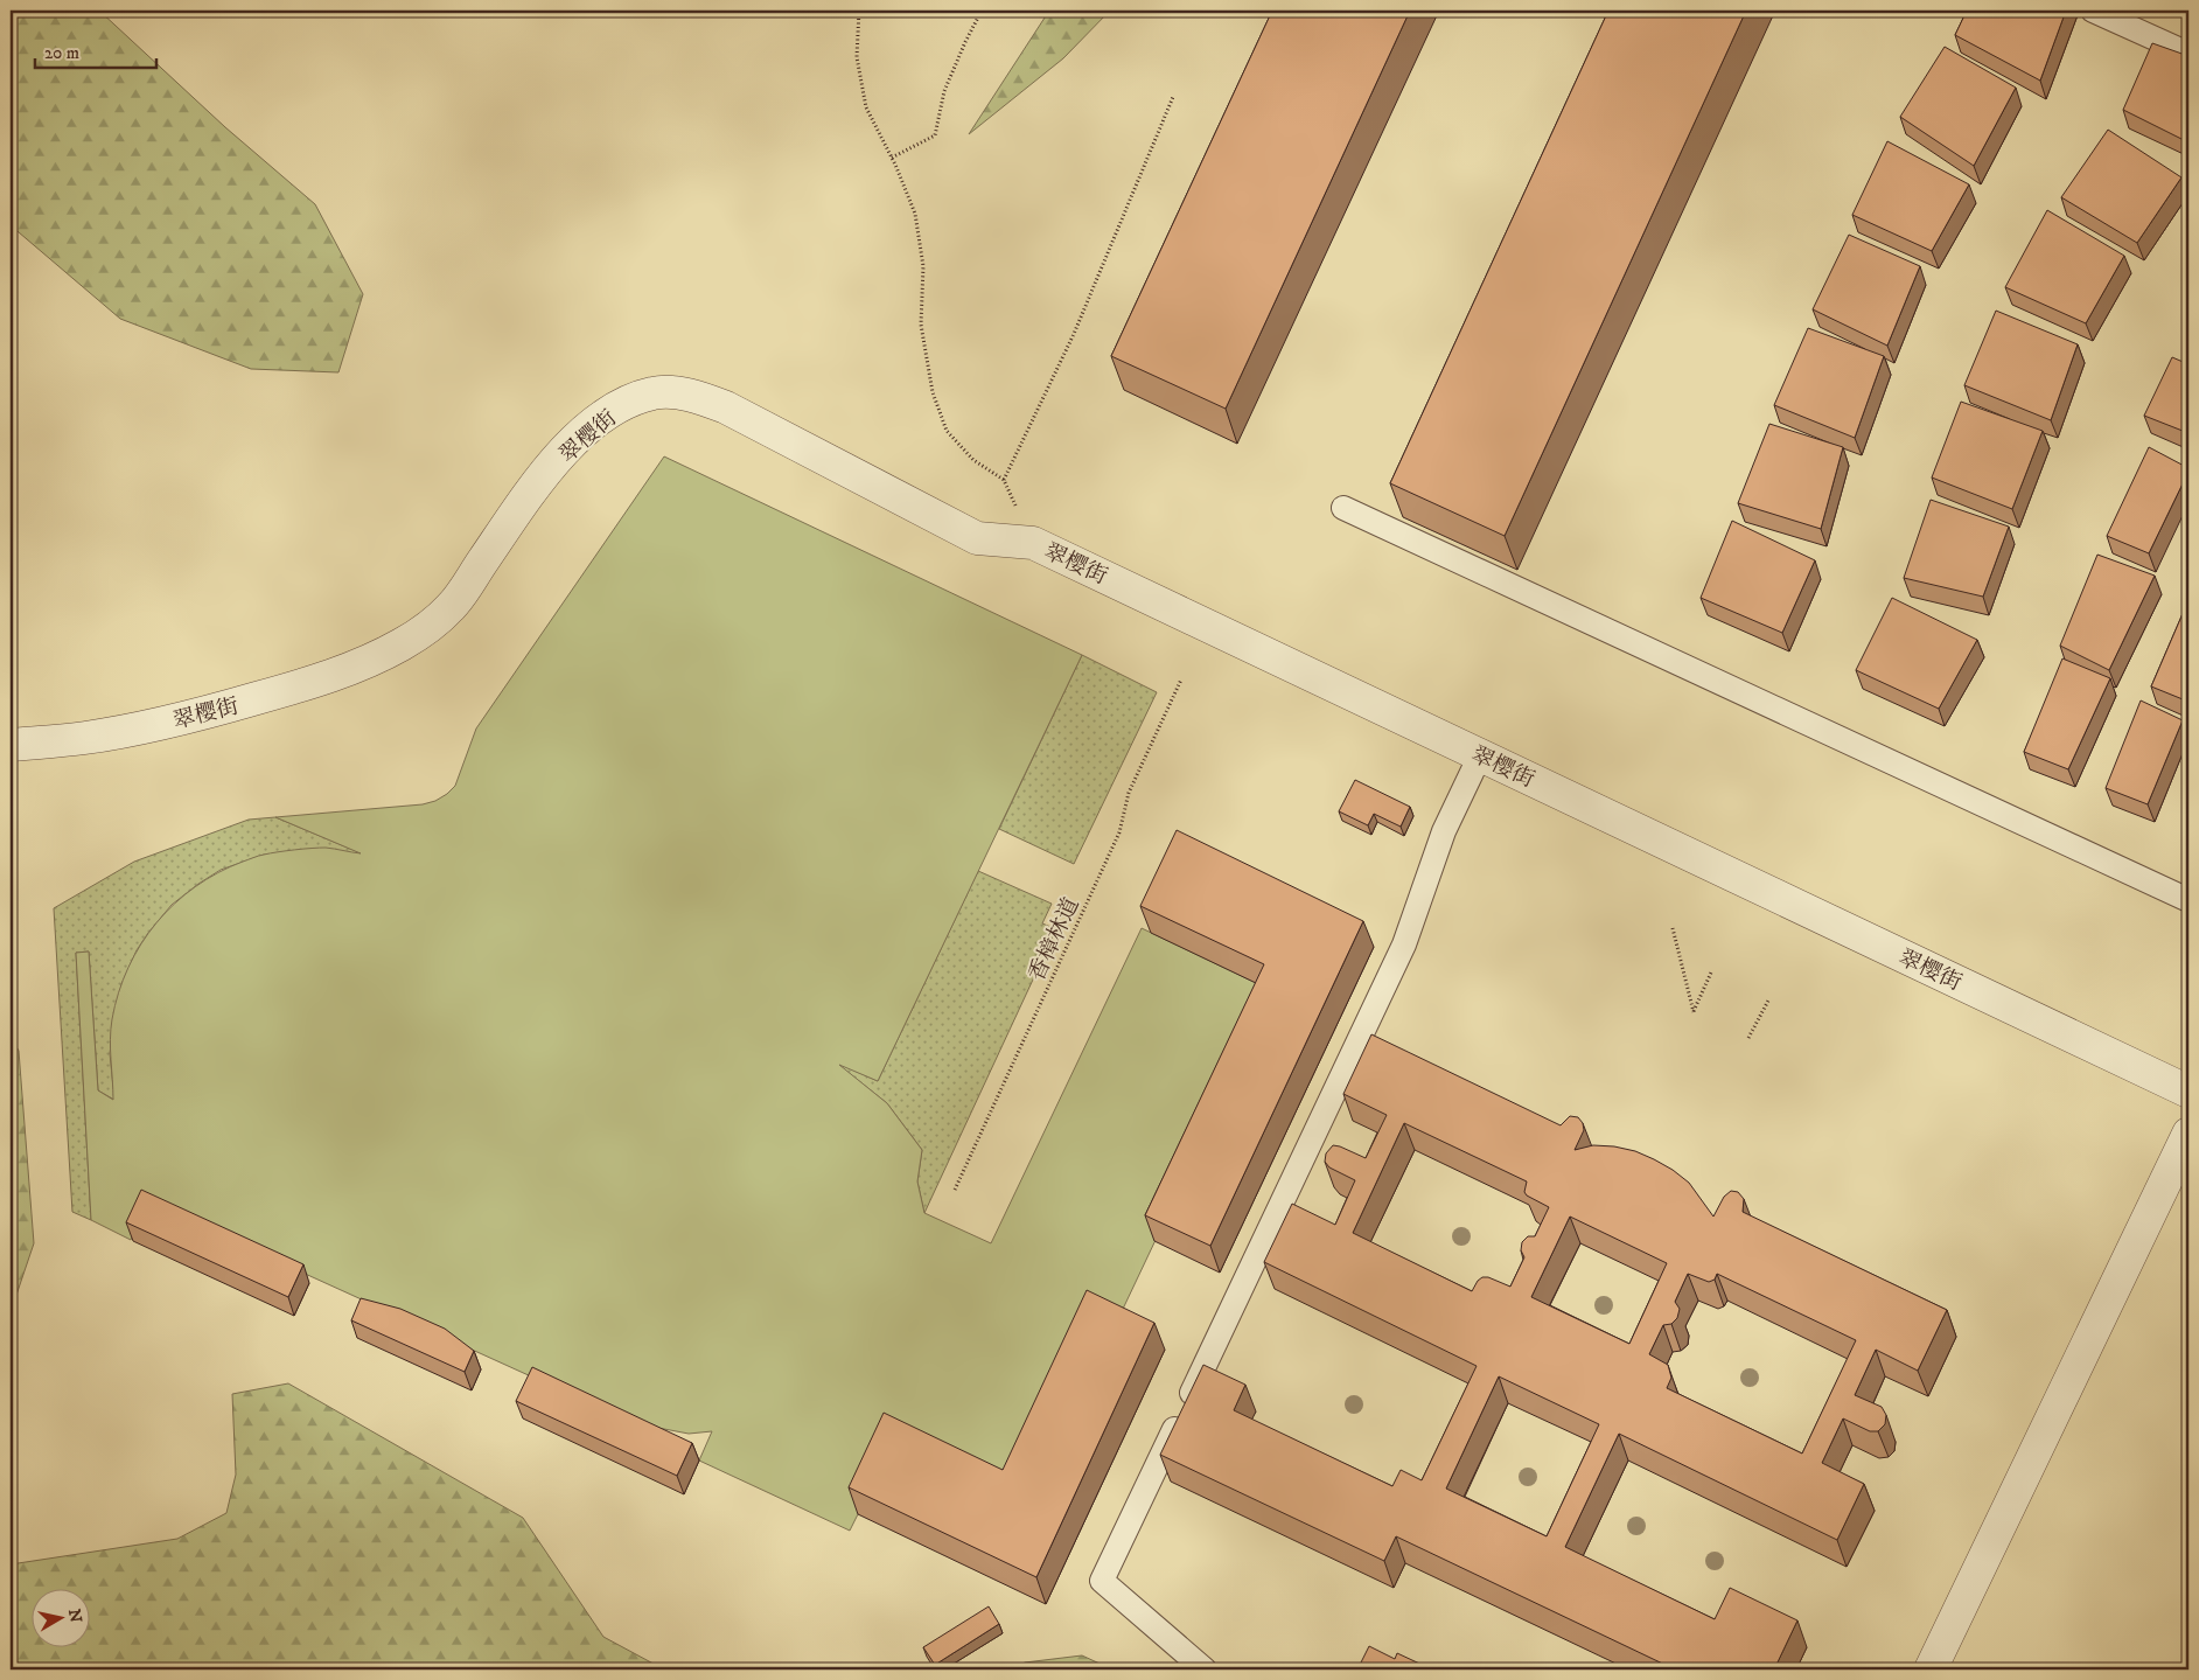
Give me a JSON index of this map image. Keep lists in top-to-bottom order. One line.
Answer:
{"streets":{"street":["翠樱街"],"path":["香樟林道"]},"scale_bar":"20 m","north":"right"}
